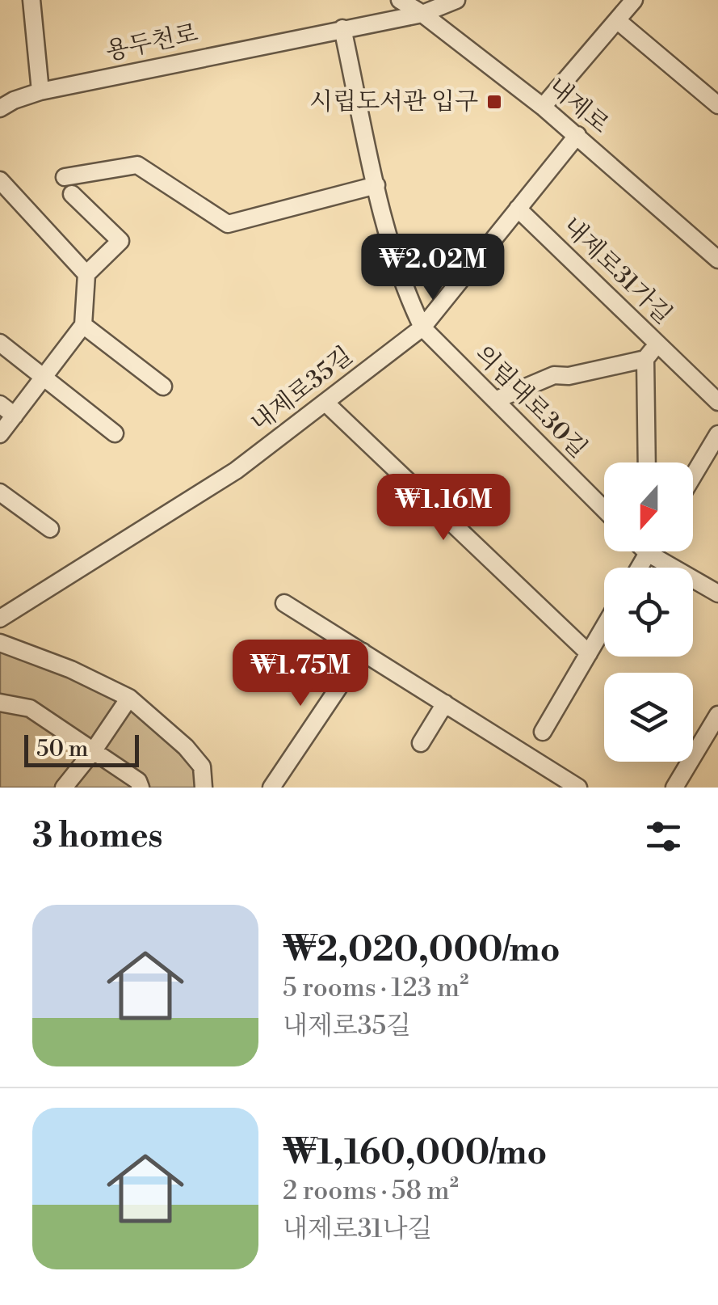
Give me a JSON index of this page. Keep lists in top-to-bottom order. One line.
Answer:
{"streets":{"street":["용두천로","내제로","내제로31가길","내제로35길","의림대로30길"]},"crossings":[["용두천로","내제로"],["용두천로","의림대로30길"],["내제로","내제로35길"],["내제로31가길","내제로35길"],["내제로35길","의림대로30길"]],"places":{"transit":["시립도서관 입구"]},"scale_bar":"50 m","north":"bottom","page":{"price":["₩2.02M","₩1.16M","₩1.75M"],"scale":"50 m","heading":"3 homes","list":[{"name":"₩2,020,000/mo","note":"5 rooms · 123 m² · 내제로35길"},{"name":"₩1,160,000/mo","note":"2 rooms · 58 m² · 내제로31나길"}]}}
